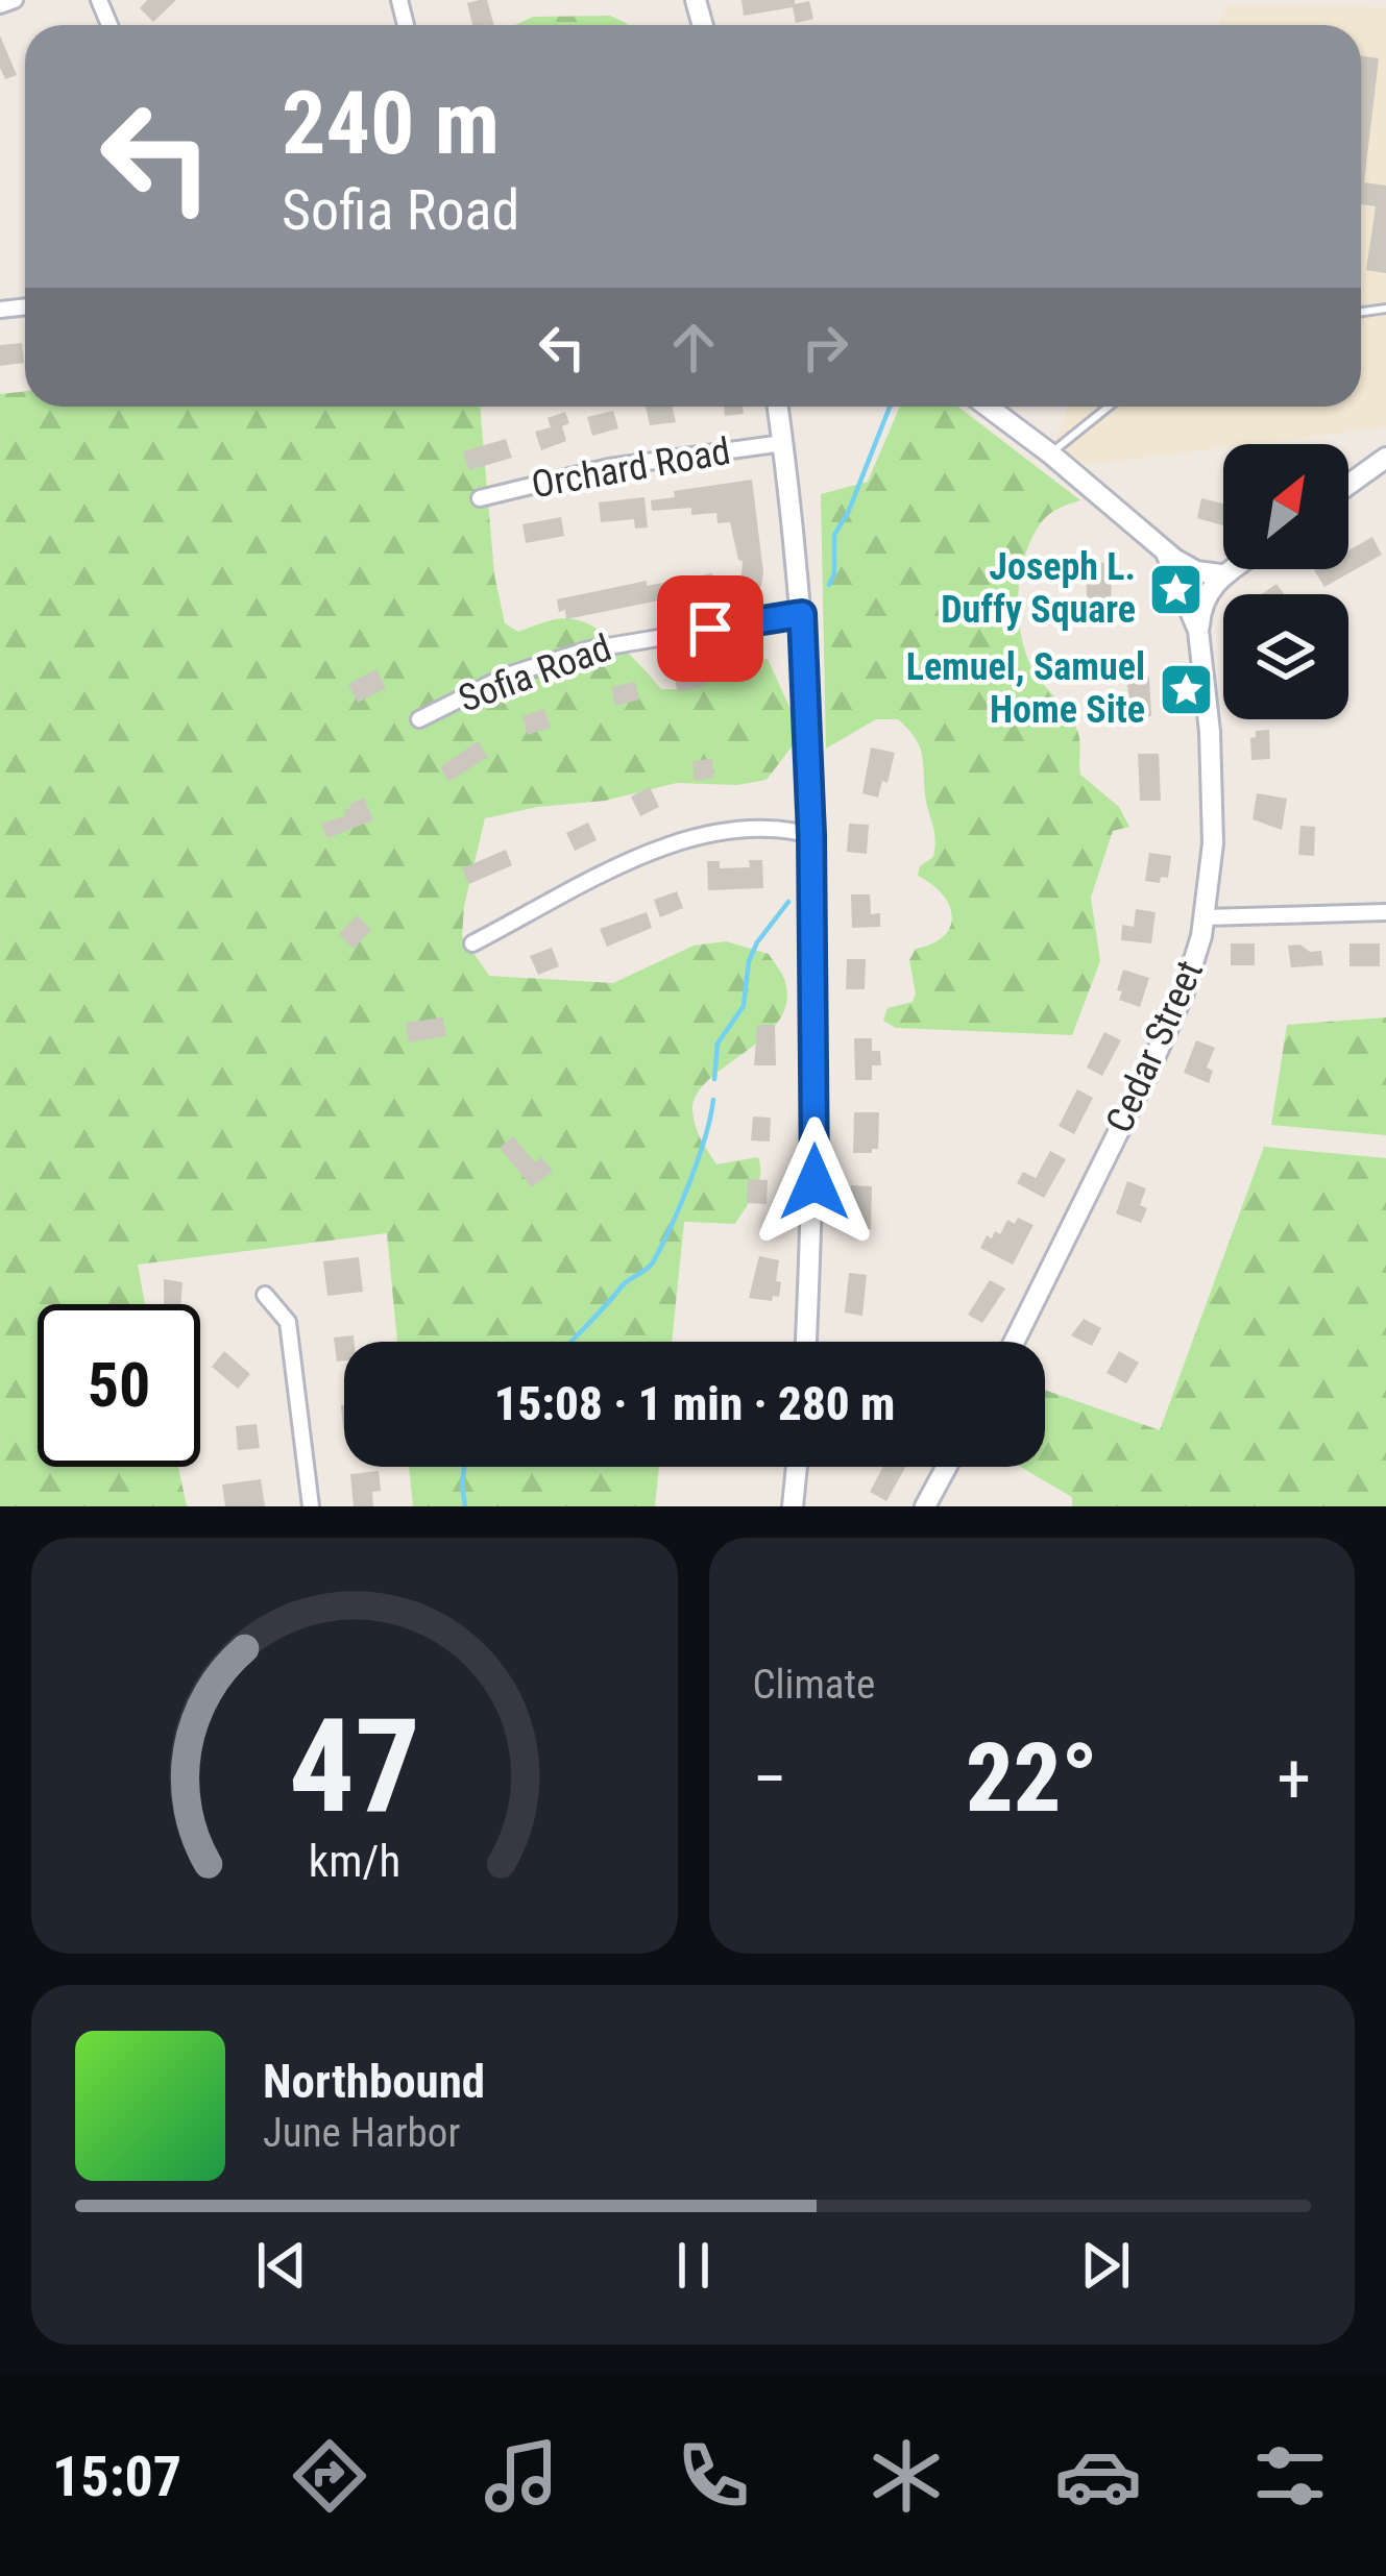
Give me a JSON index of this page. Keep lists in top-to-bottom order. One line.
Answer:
{"streets":{"street":["Orchard Road","Sofia Road","Cedar Street"]},"places":{"place":["Joseph L. Duffy Square","Lemuel, Samuel Home Site"]},"north":"top right","page":{"turn":["240 m","Sofia Road"],"limit":"50","trip":"15:08 · 1 min · 280 m","tile":"Climate","heat":["−","22°","+"],"song":["Northbound","June Harbor"],"tabs":"15:07","gauge":["47","km/h"]}}
